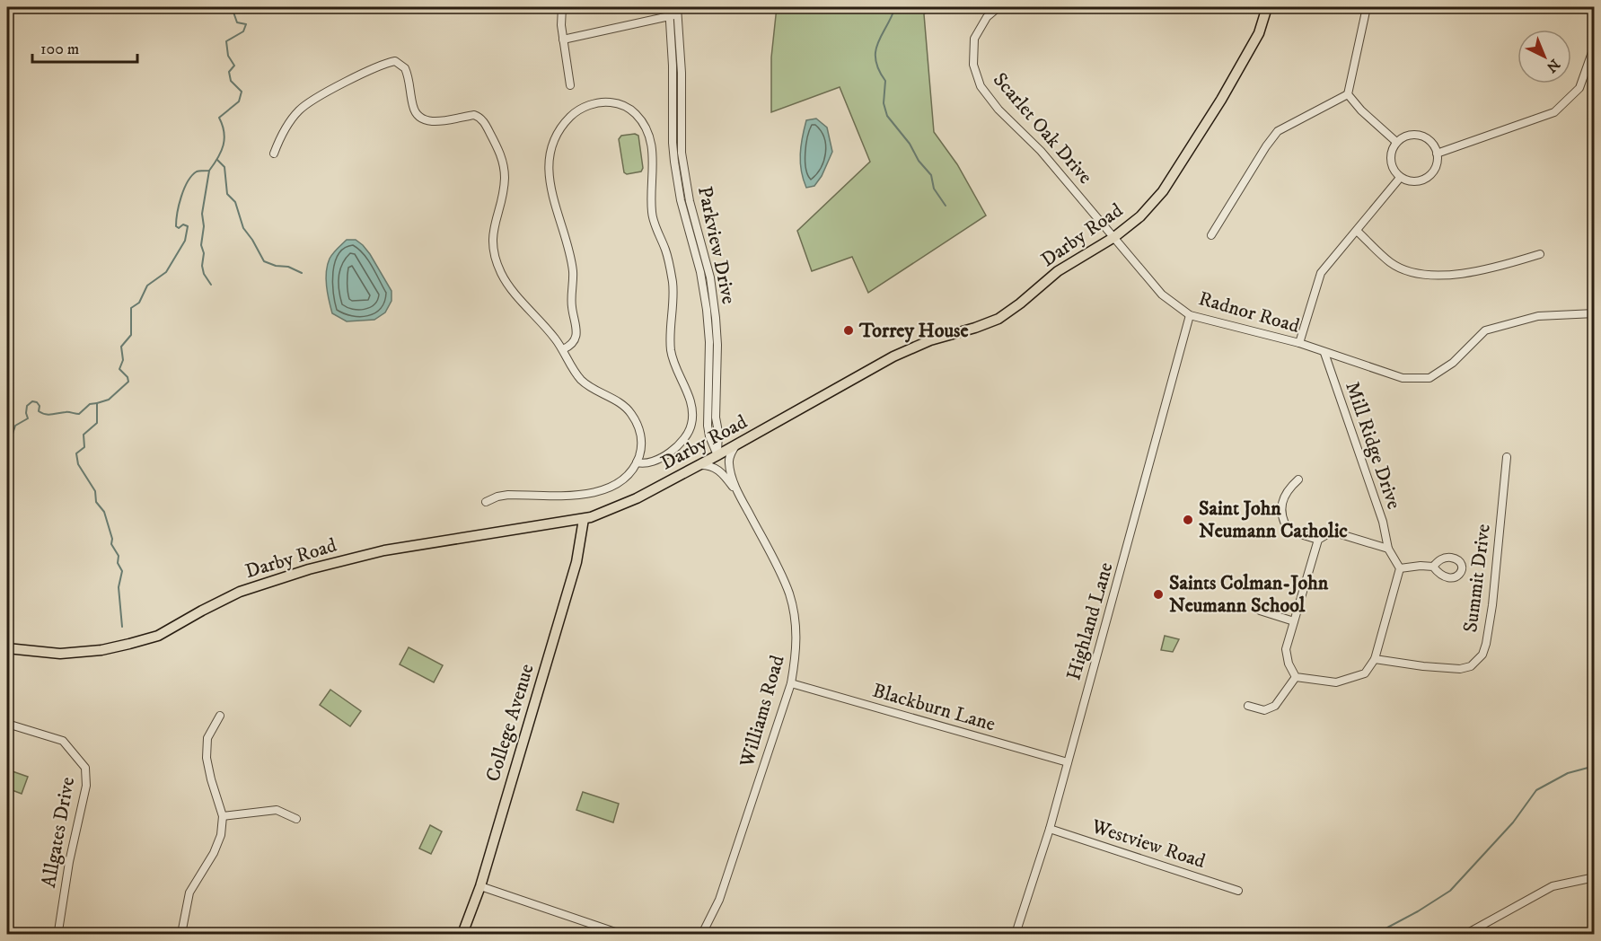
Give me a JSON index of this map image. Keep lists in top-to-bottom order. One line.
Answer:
{"streets":{"main road":["Darby Road","College Avenue"],"street":["Scarlet Oak Drive","Parkview Drive","Radnor Road","Mill Ridge Drive","Summit Drive","Highland Lane","Blackburn Lane","Williams Road","Allgates Drive","Westview Road"]},"crossings":[["Scarlet Oak Drive","Darby Road"],["Scarlet Oak Drive","Radnor Road"],["Darby Road","Parkview Drive"],["Darby Road","Radnor Road"],["Darby Road","Williams Road"],["Darby Road","College Avenue"],["Radnor Road","Mill Ridge Drive"],["Radnor Road","Highland Lane"],["Highland Lane","Blackburn Lane"],["Highland Lane","Westview Road"],["Blackburn Lane","Williams Road"]],"places":["Torrey House","Saint John Neumann Catholic","Saints Colman-John Neumann School"],"scale_bar":"100 m","north":"bottom right"}
